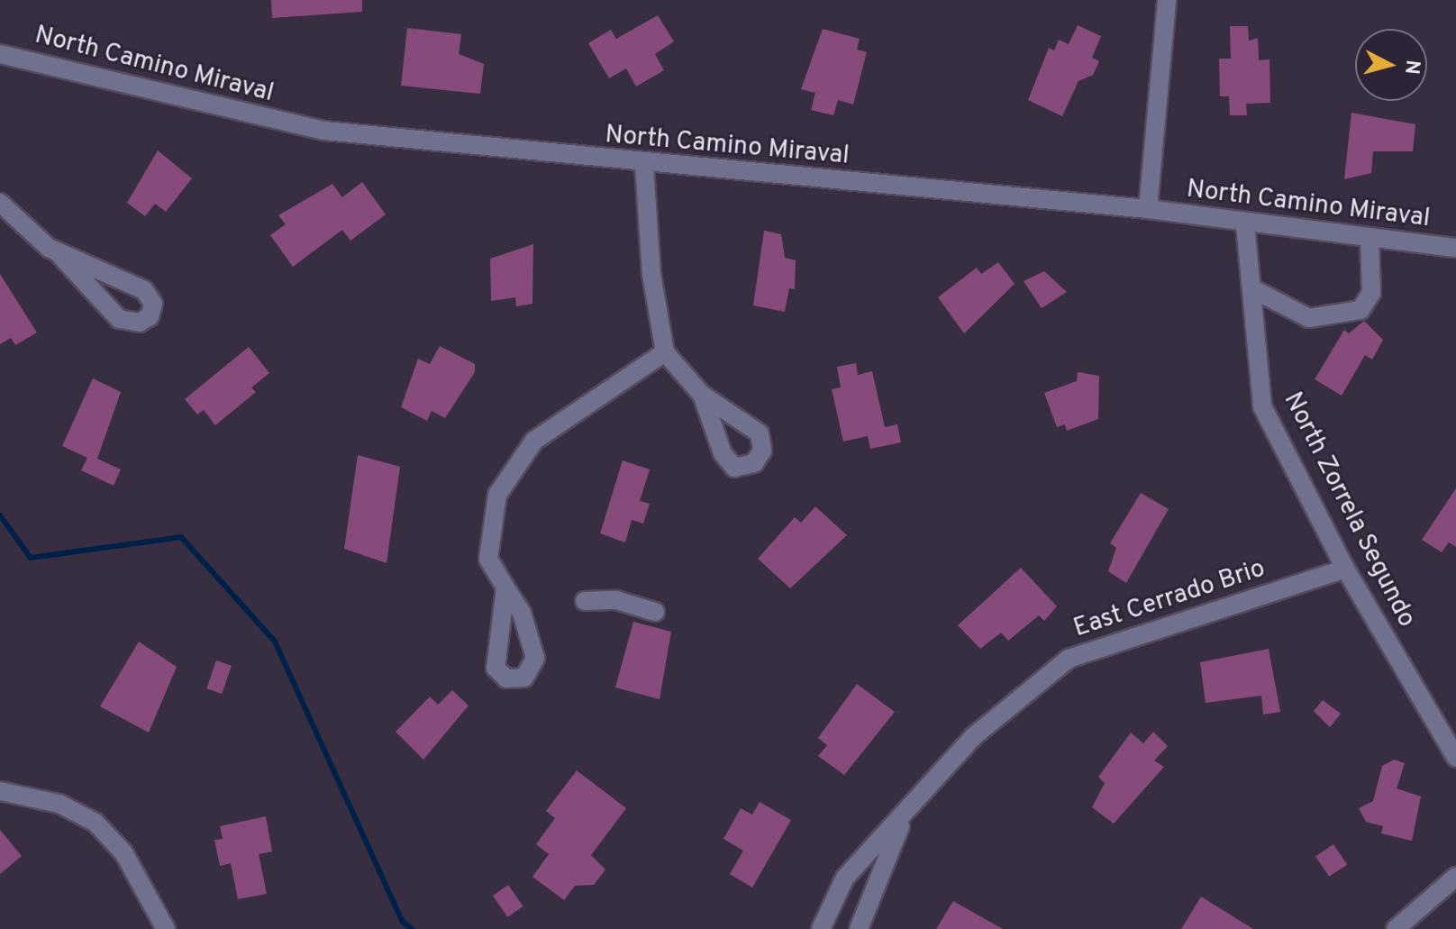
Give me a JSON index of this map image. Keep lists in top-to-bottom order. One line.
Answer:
{"streets":{"street":["North Camino Miraval","North Zorrela Segundo","East Cerrado Brio"]},"crossings":[["North Camino Miraval","North Zorrela Segundo"],["North Zorrela Segundo","East Cerrado Brio"]],"north":"right"}
